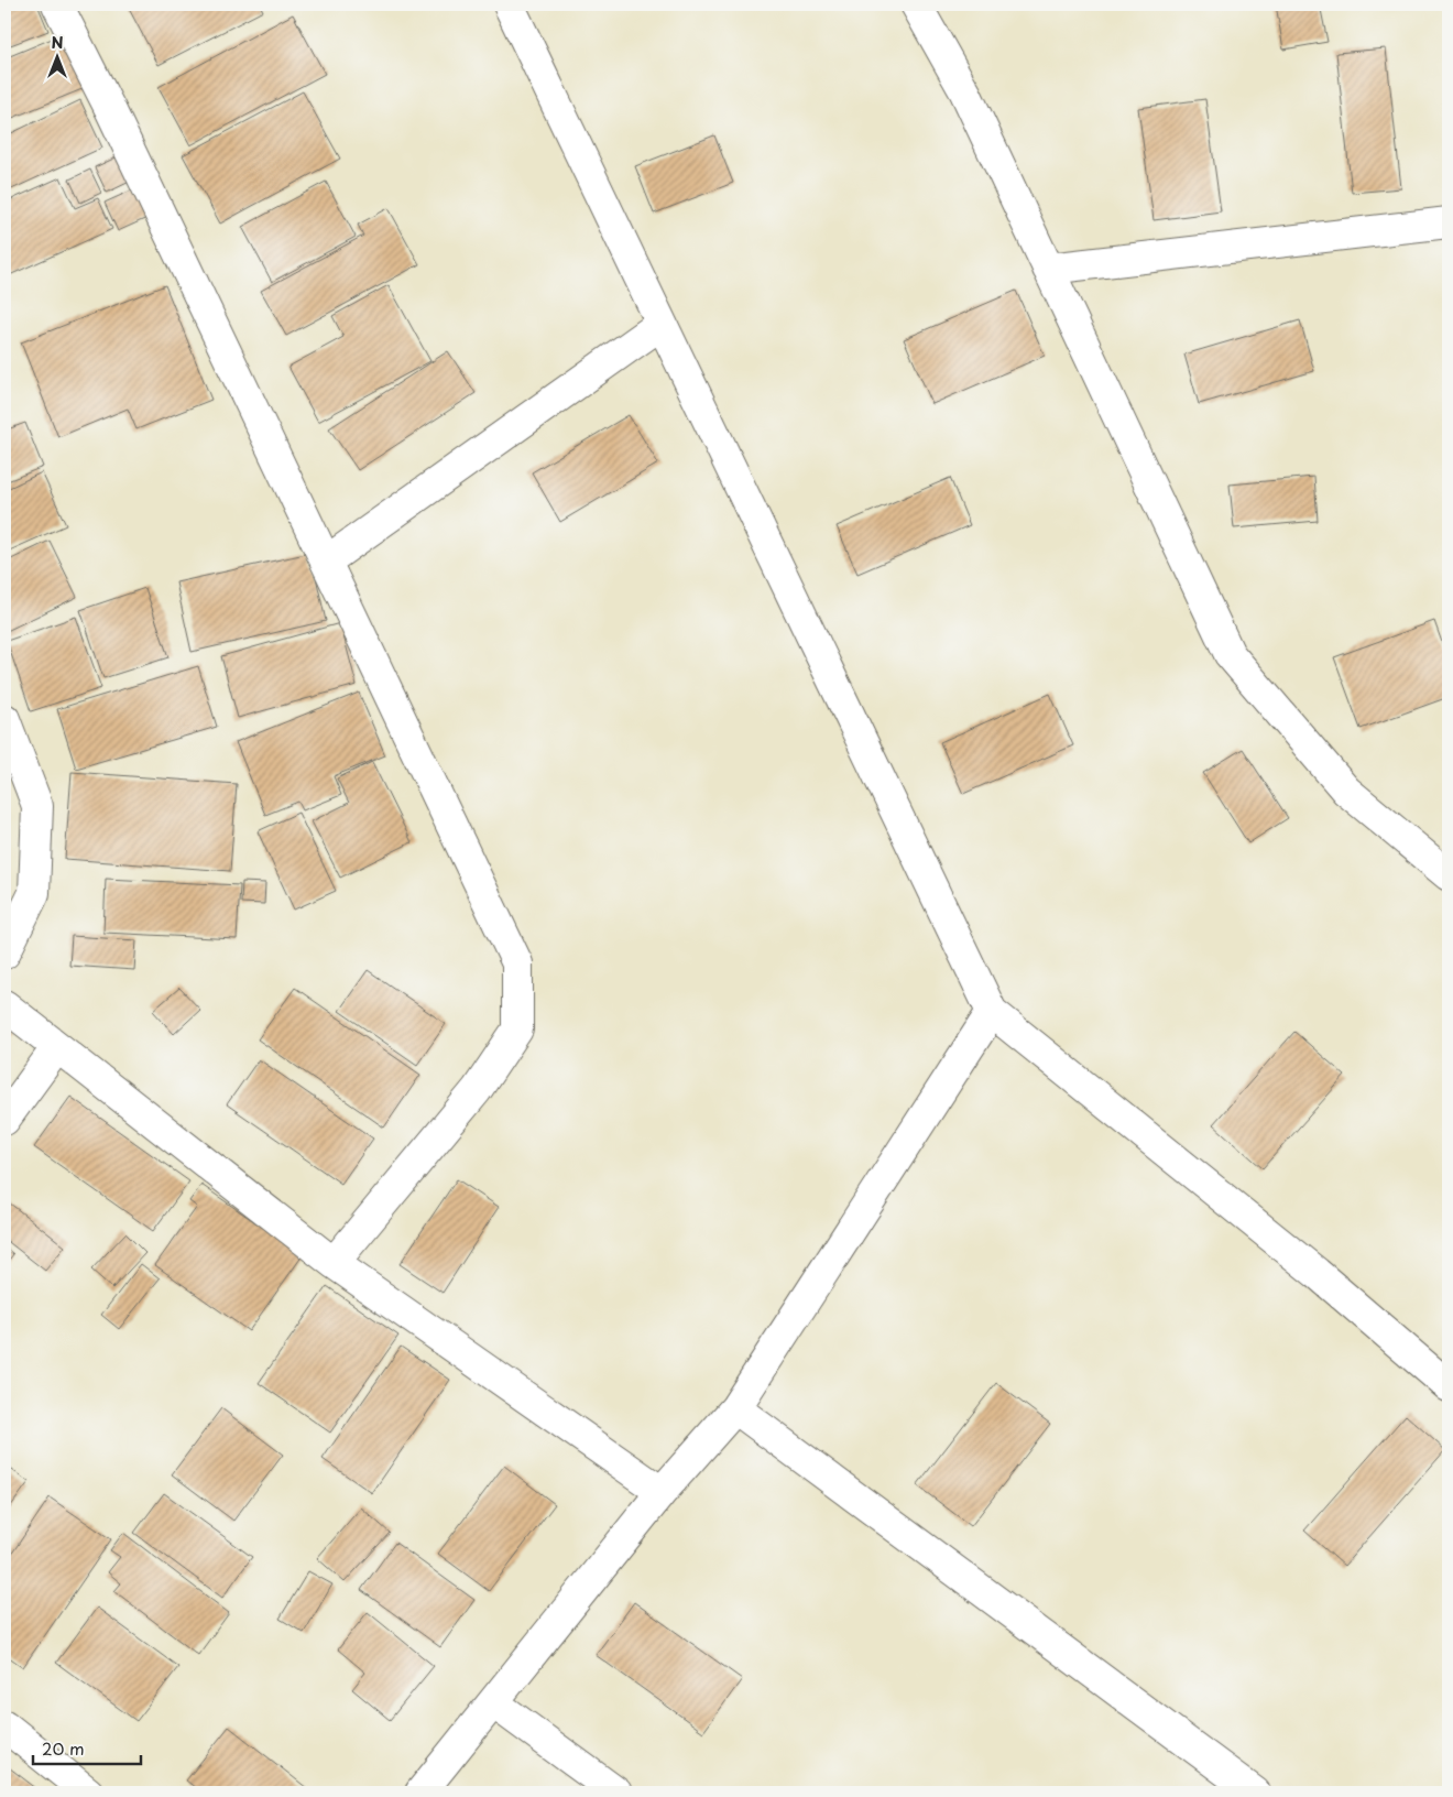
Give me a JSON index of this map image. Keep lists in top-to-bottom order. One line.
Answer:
{"scale_bar":"20 m","north":"top"}
